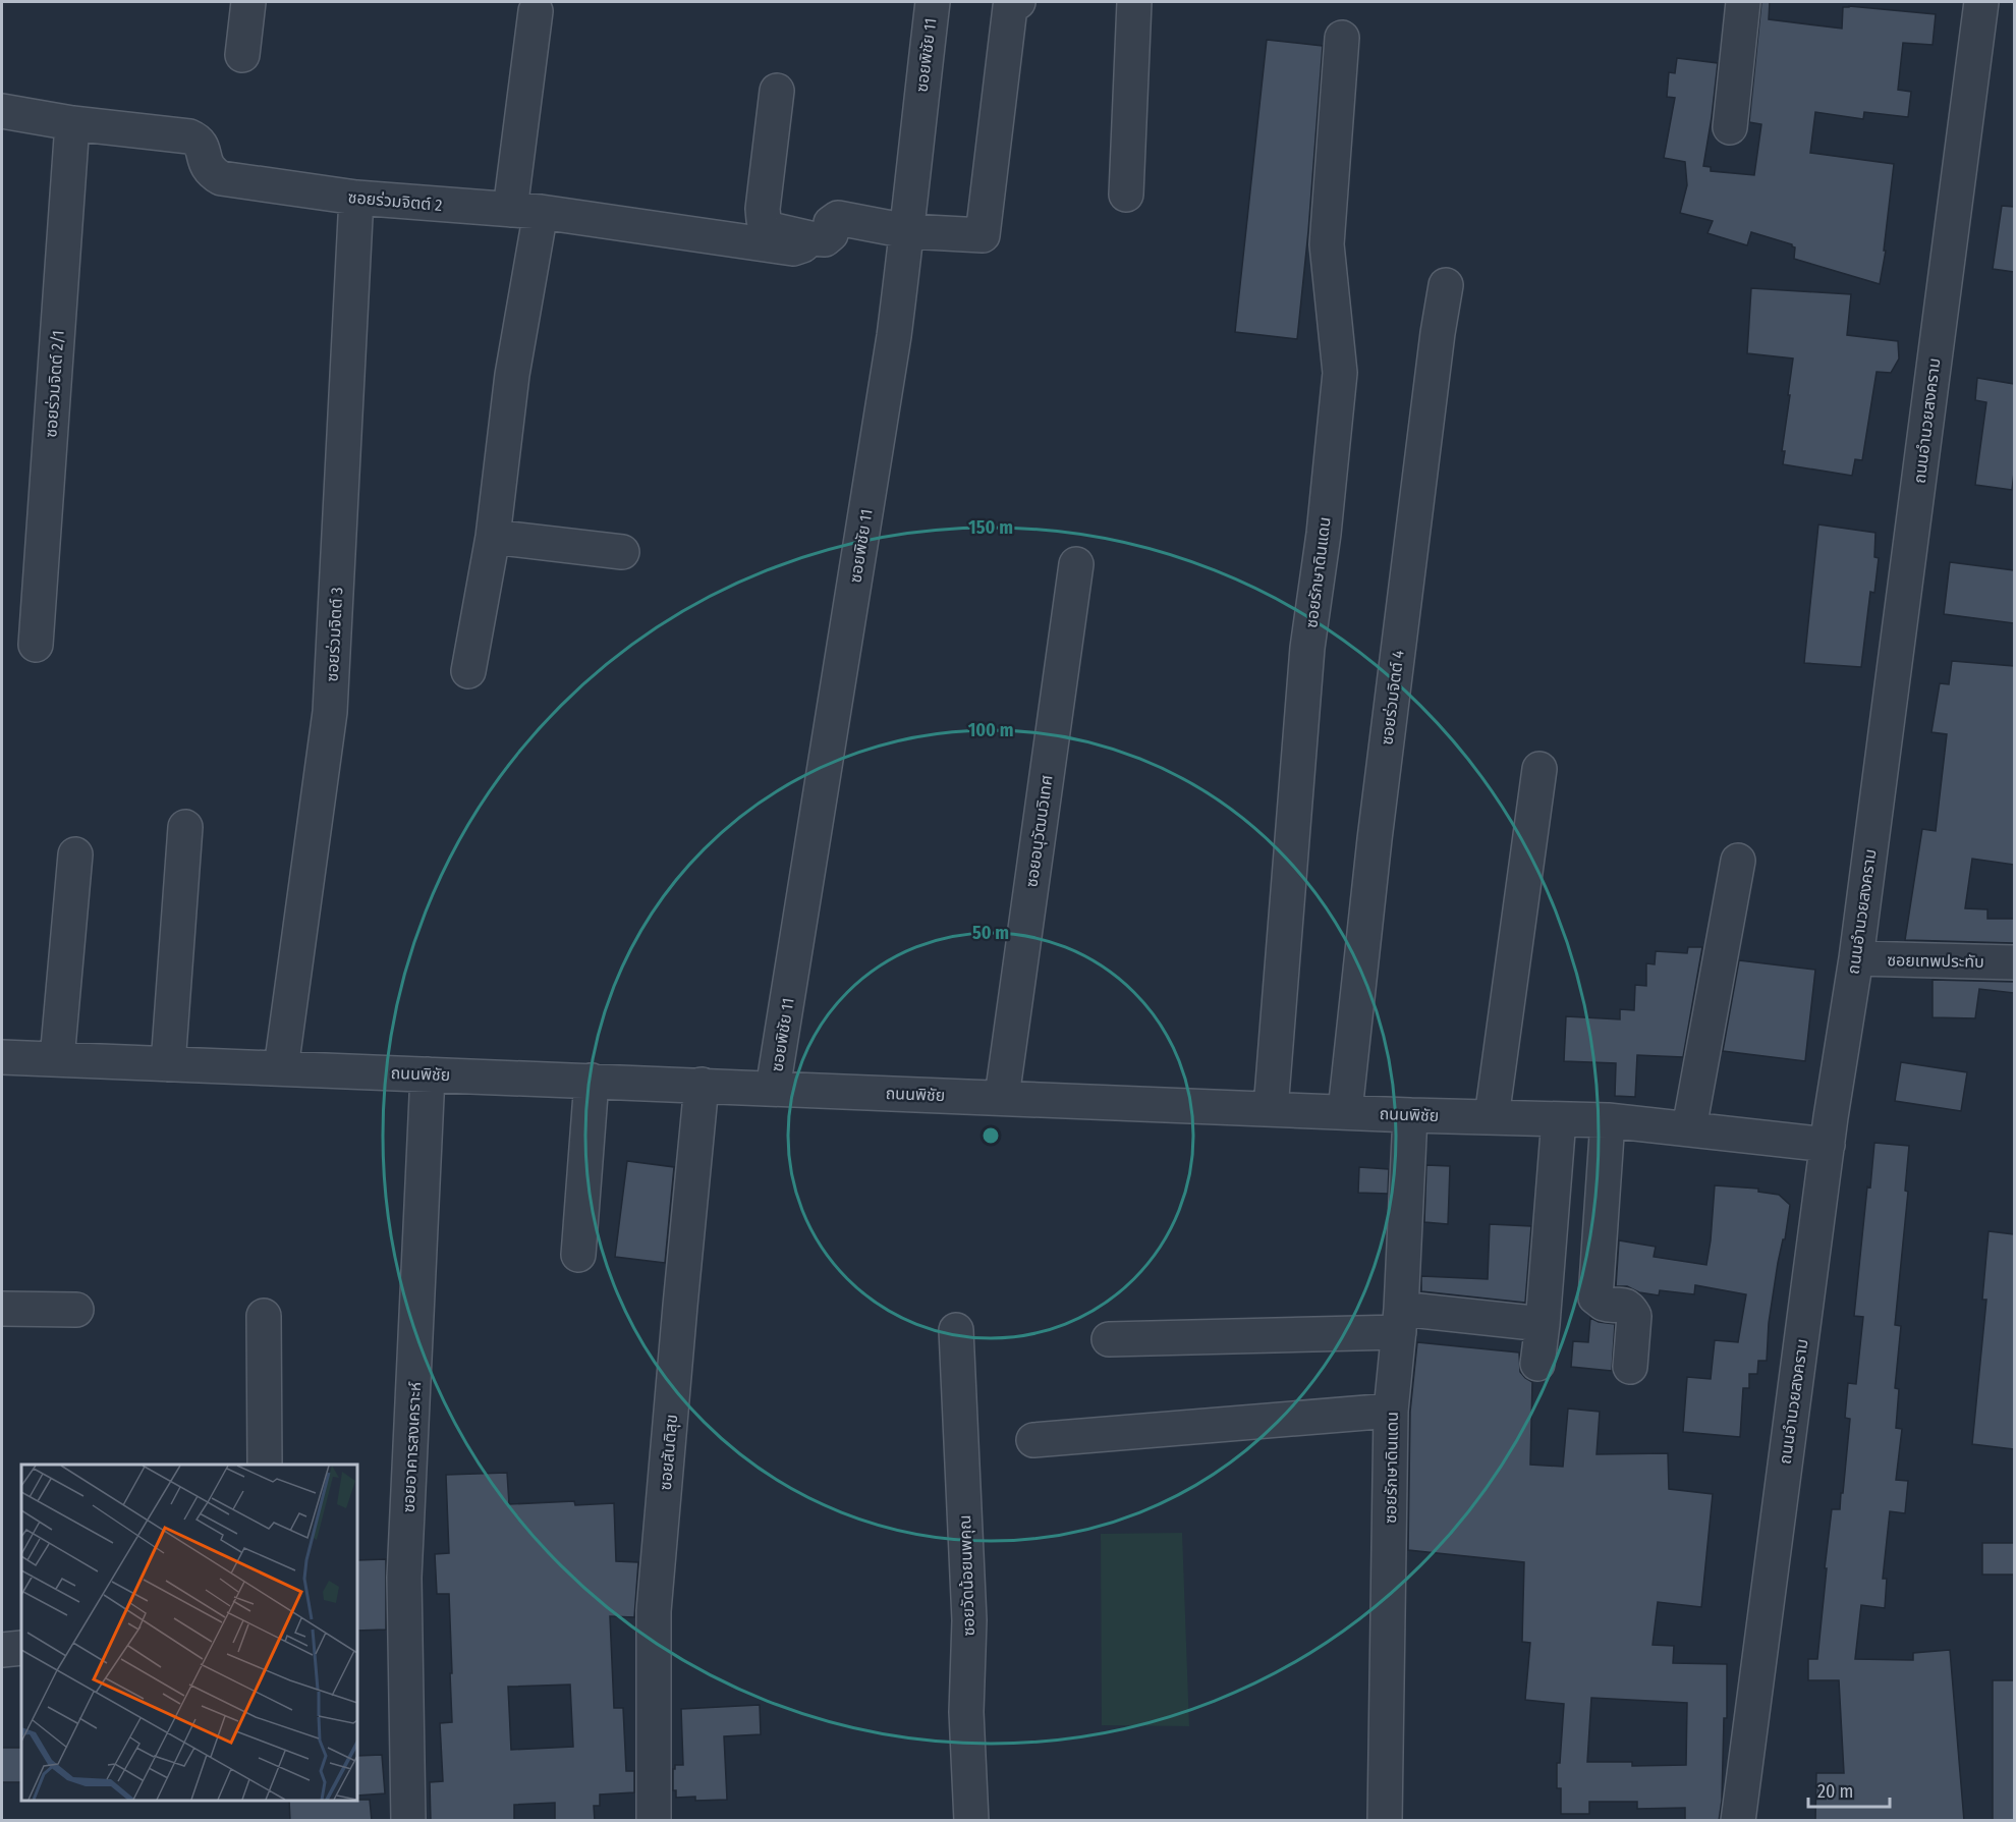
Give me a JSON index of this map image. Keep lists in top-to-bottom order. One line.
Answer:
{"streets":{"street":["ซอยพิชัย 11","ซอยร่วมจิตต์ 2","ซอยร่วมจิตต์ 2/1","ถนนอำนวยสงคราม","ซอยรักษาดินแดน","ซอยร่วมจิตต์ 3","ซอยร่วมจิตต์ 4","ซอยอนุวัฒนวิเทศ","ซอยเทพประทับ","ถนนพิชัย","ซอยอาคารสงเคราะห์","ซอยสันติสุข","ซอยวัดน้อยนพคุณ"]},"crossings":[["ซอยพิชัย 11","ซอยร่วมจิตต์ 2"],["ซอยพิชัย 11","ถนนพิชัย"],["ซอยร่วมจิตต์ 2","ซอยร่วมจิตต์ 2/1"],["ซอยร่วมจิตต์ 2","ซอยร่วมจิตต์ 3"],["ถนนอำนวยสงคราม","ซอยเทพประทับ"],["ถนนอำนวยสงคราม","ถนนพิชัย"],["ซอยรักษาดินแดน","ถนนพิชัย"],["ซอยร่วมจิตต์ 3","ถนนพิชัย"],["ซอยร่วมจิตต์ 4","ถนนพิชัย"],["ซอยอนุวัฒนวิเทศ","ถนนพิชัย"],["ถนนพิชัย","ซอยอาคารสงเคราะห์"],["ถนนพิชัย","ซอยสันติสุข"]],"scale_bar":"20 m","rings":["150 m","100 m","50 m"]}
